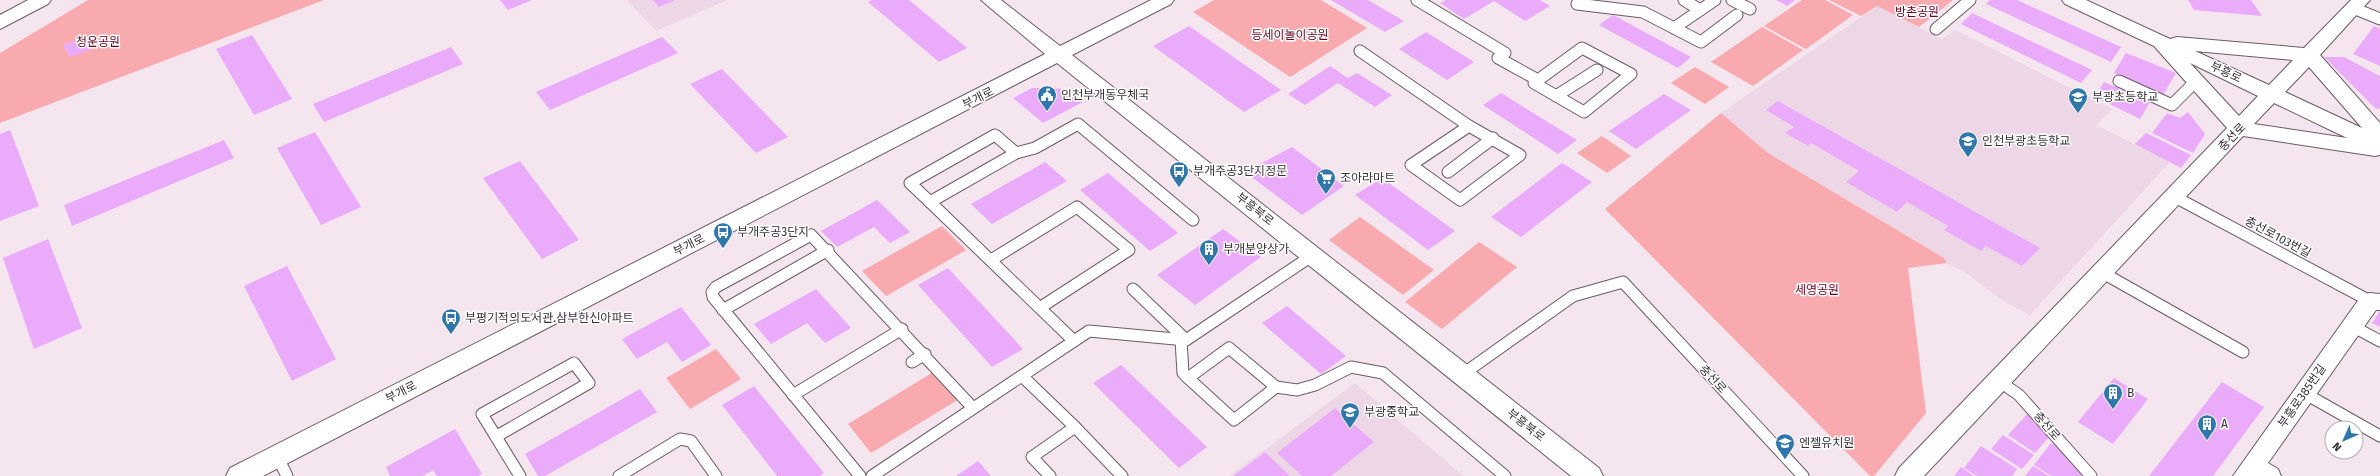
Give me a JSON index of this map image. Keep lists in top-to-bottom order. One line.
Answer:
{"streets":{"street":["부흥로","부개로","충선로","부흥북로","부흥로385번길"],"lane":["충선로103번길"]},"crossings":[["부흥로","충선로"],["부개로","부흥북로"],["충선로","부흥북로"],["충선로","충선로103번길"],["충선로103번길","부흥로385번길"]],"parks":["방촌공원","등세이놀이공원","청운공원","세영공원"],"places":{"public building":["인천부개동우체국"],"school or university":["부광초등학교","인천부광초등학교","부광중학교","엔젤유치원"],"bus stop":["부개주공3단지정문","부개주공3단지","부평기적의도서관.삼부한신아파트"],"supermarket":["조아라마트"],"building":["부개분양상가","B","A"]},"north":"bottom left"}
